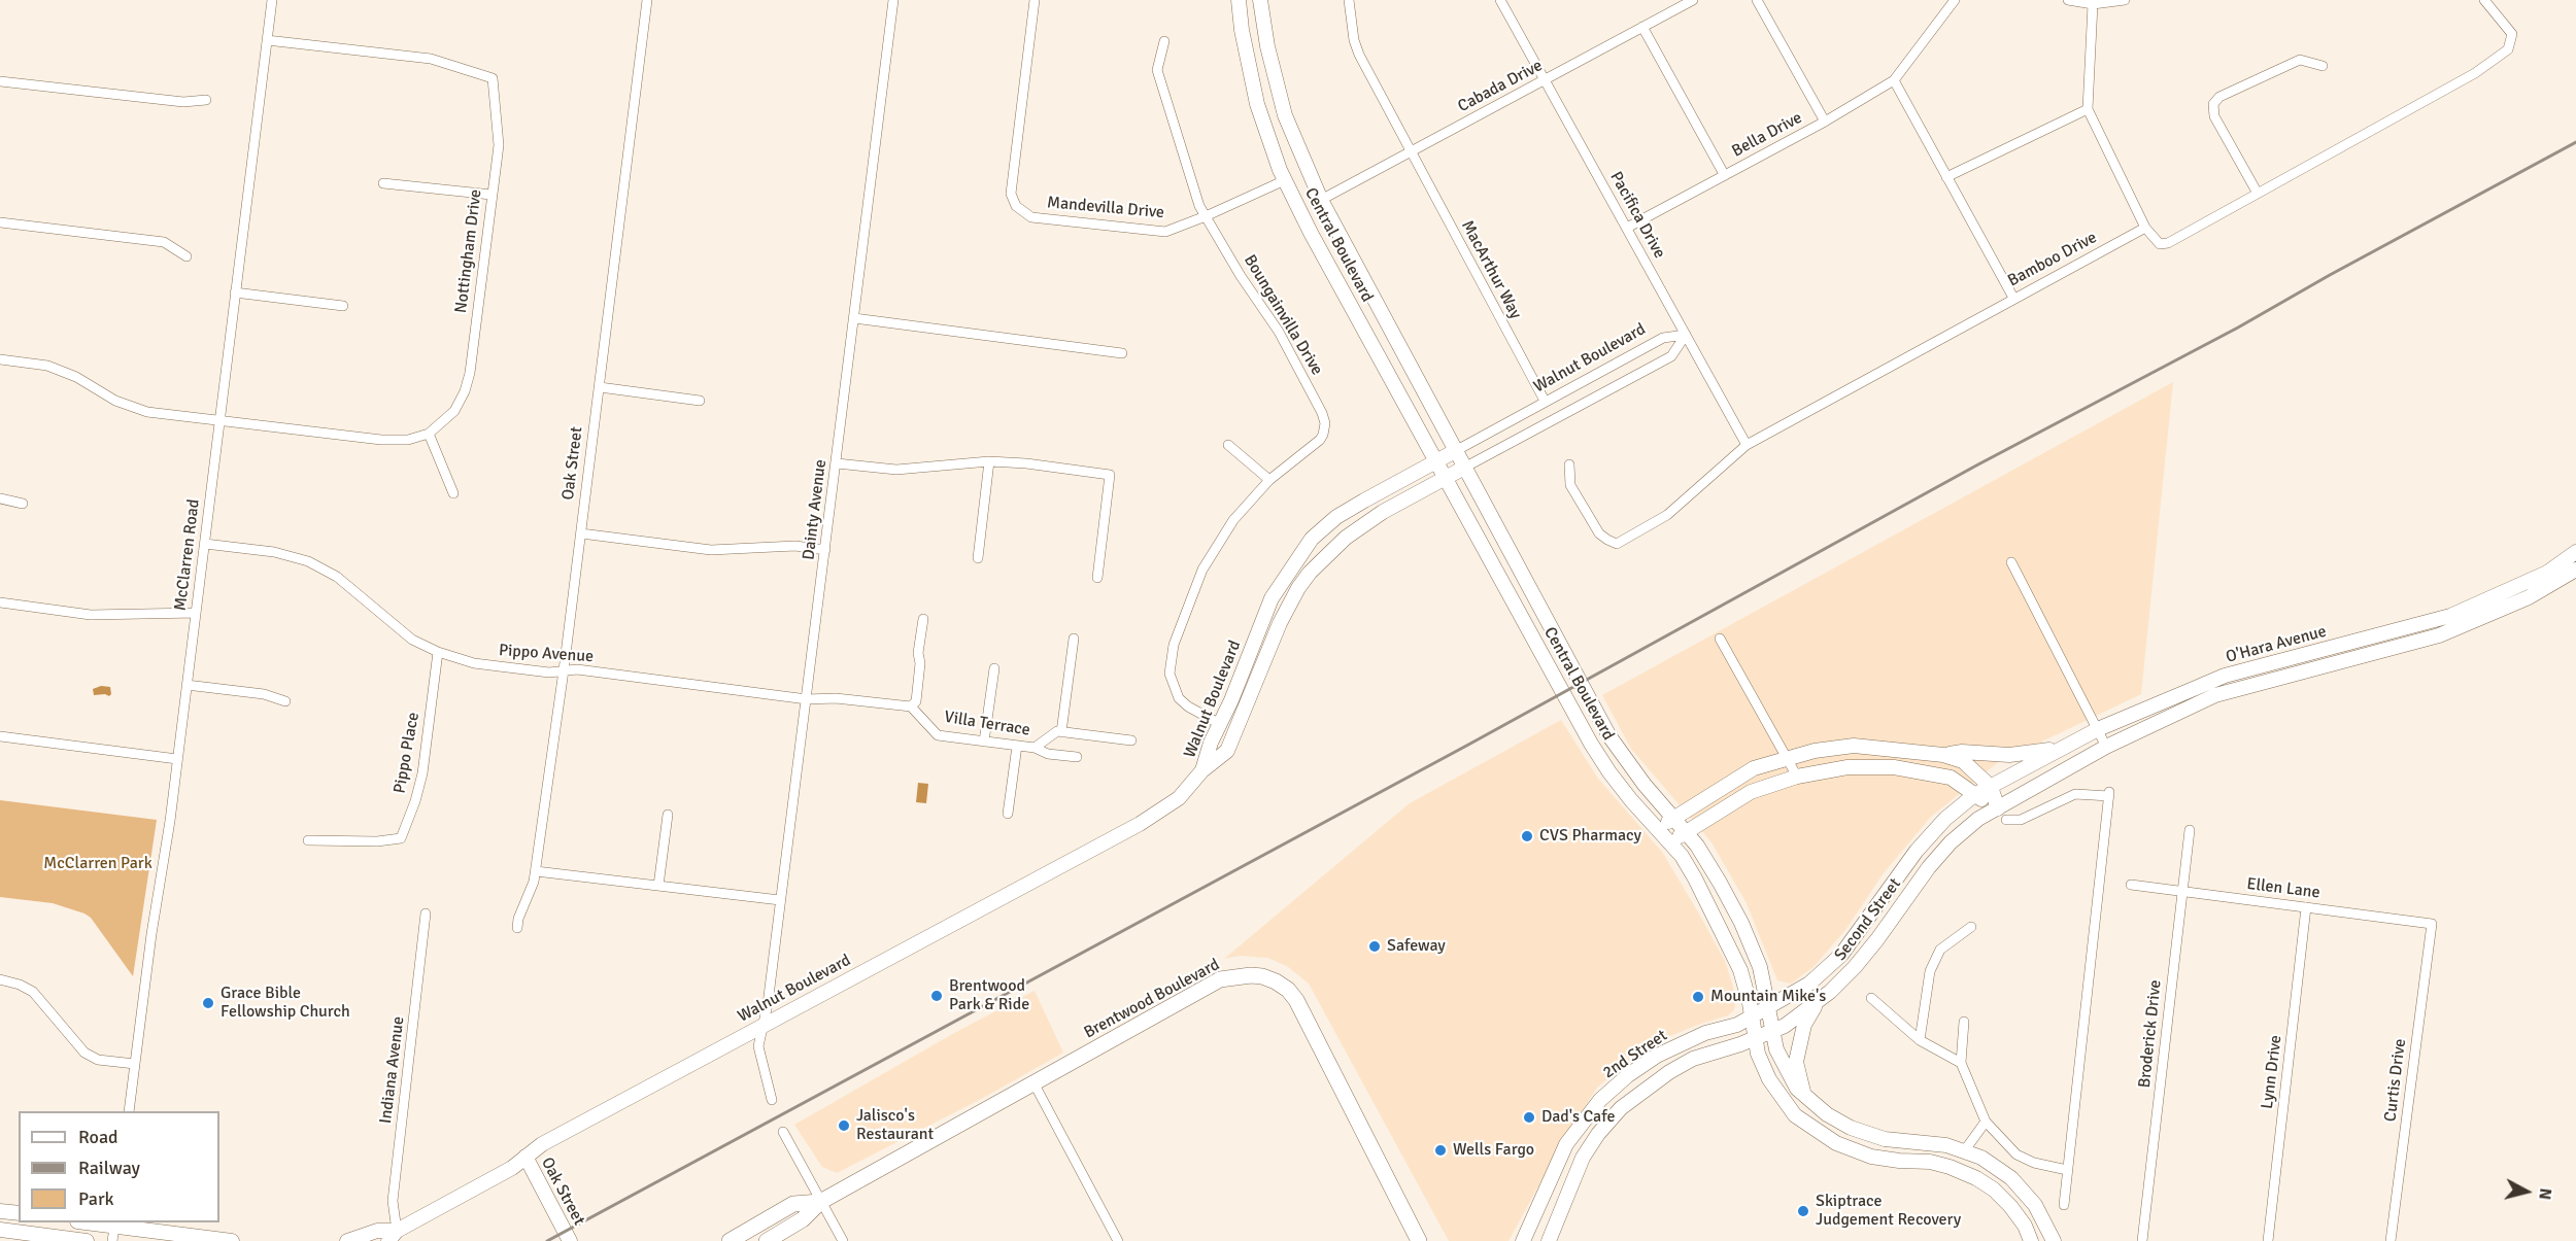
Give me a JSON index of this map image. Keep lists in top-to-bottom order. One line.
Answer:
{"streets":{"main road":["Brentwood Boulevard"],"street":["Cabada Drive","Bella Drive","Mandevilla Drive","Pacifica Drive","Central Boulevard","Nottingham Drive","Bamboo Drive","MacArthur Way","Boungainvilla Drive","Walnut Boulevard","Oak Street","Dainty Avenue","McClarren Road","O'Hara Avenue","Pippo Avenue","Villa Terrace","Pippo Place","Ellen Lane","Second Street","Broderick Drive","2nd Street","Indiana Avenue","Lynn Drive","Curtis Drive"]},"crossings":[["Cabada Drive","Pacifica Drive"],["Cabada Drive","Central Boulevard"],["Cabada Drive","MacArthur Way"],["Bella Drive","Pacifica Drive"],["Mandevilla Drive","Central Boulevard"],["Mandevilla Drive","Boungainvilla Drive"],["Pacifica Drive","Bamboo Drive"],["Pacifica Drive","Walnut Boulevard"],["Central Boulevard","Walnut Boulevard"],["Central Boulevard","Second Street"],["Central Boulevard","2nd Street"],["Nottingham Drive","McClarren Road"],["MacArthur Way","Walnut Boulevard"],["Boungainvilla Drive","Walnut Boulevard"],["Walnut Boulevard","Oak Street"],["Walnut Boulevard","Dainty Avenue"],["Walnut Boulevard","Indiana Avenue"],["Oak Street","Pippo Avenue"],["Dainty Avenue","Pippo Avenue"],["McClarren Road","Pippo Avenue"],["O'Hara Avenue","Second Street"],["O'Hara Avenue","2nd Street"],["Pippo Avenue","Pippo Place"],["Ellen Lane","Broderick Drive"],["Ellen Lane","Lynn Drive"],["Ellen Lane","Curtis Drive"],["Second Street","2nd Street"]],"parks":["McClarren Park"],"places":["CVS Pharmacy","Safeway","Brentwood Park & Ride","Mountain Mike's","Grace Bible Fellowship Church","Dad's Cafe","Jalisco's Restaurant","Wells Fargo","Skiptrace Judgement Recovery"],"legend":["Road","Railway","Park"],"north":"right"}
